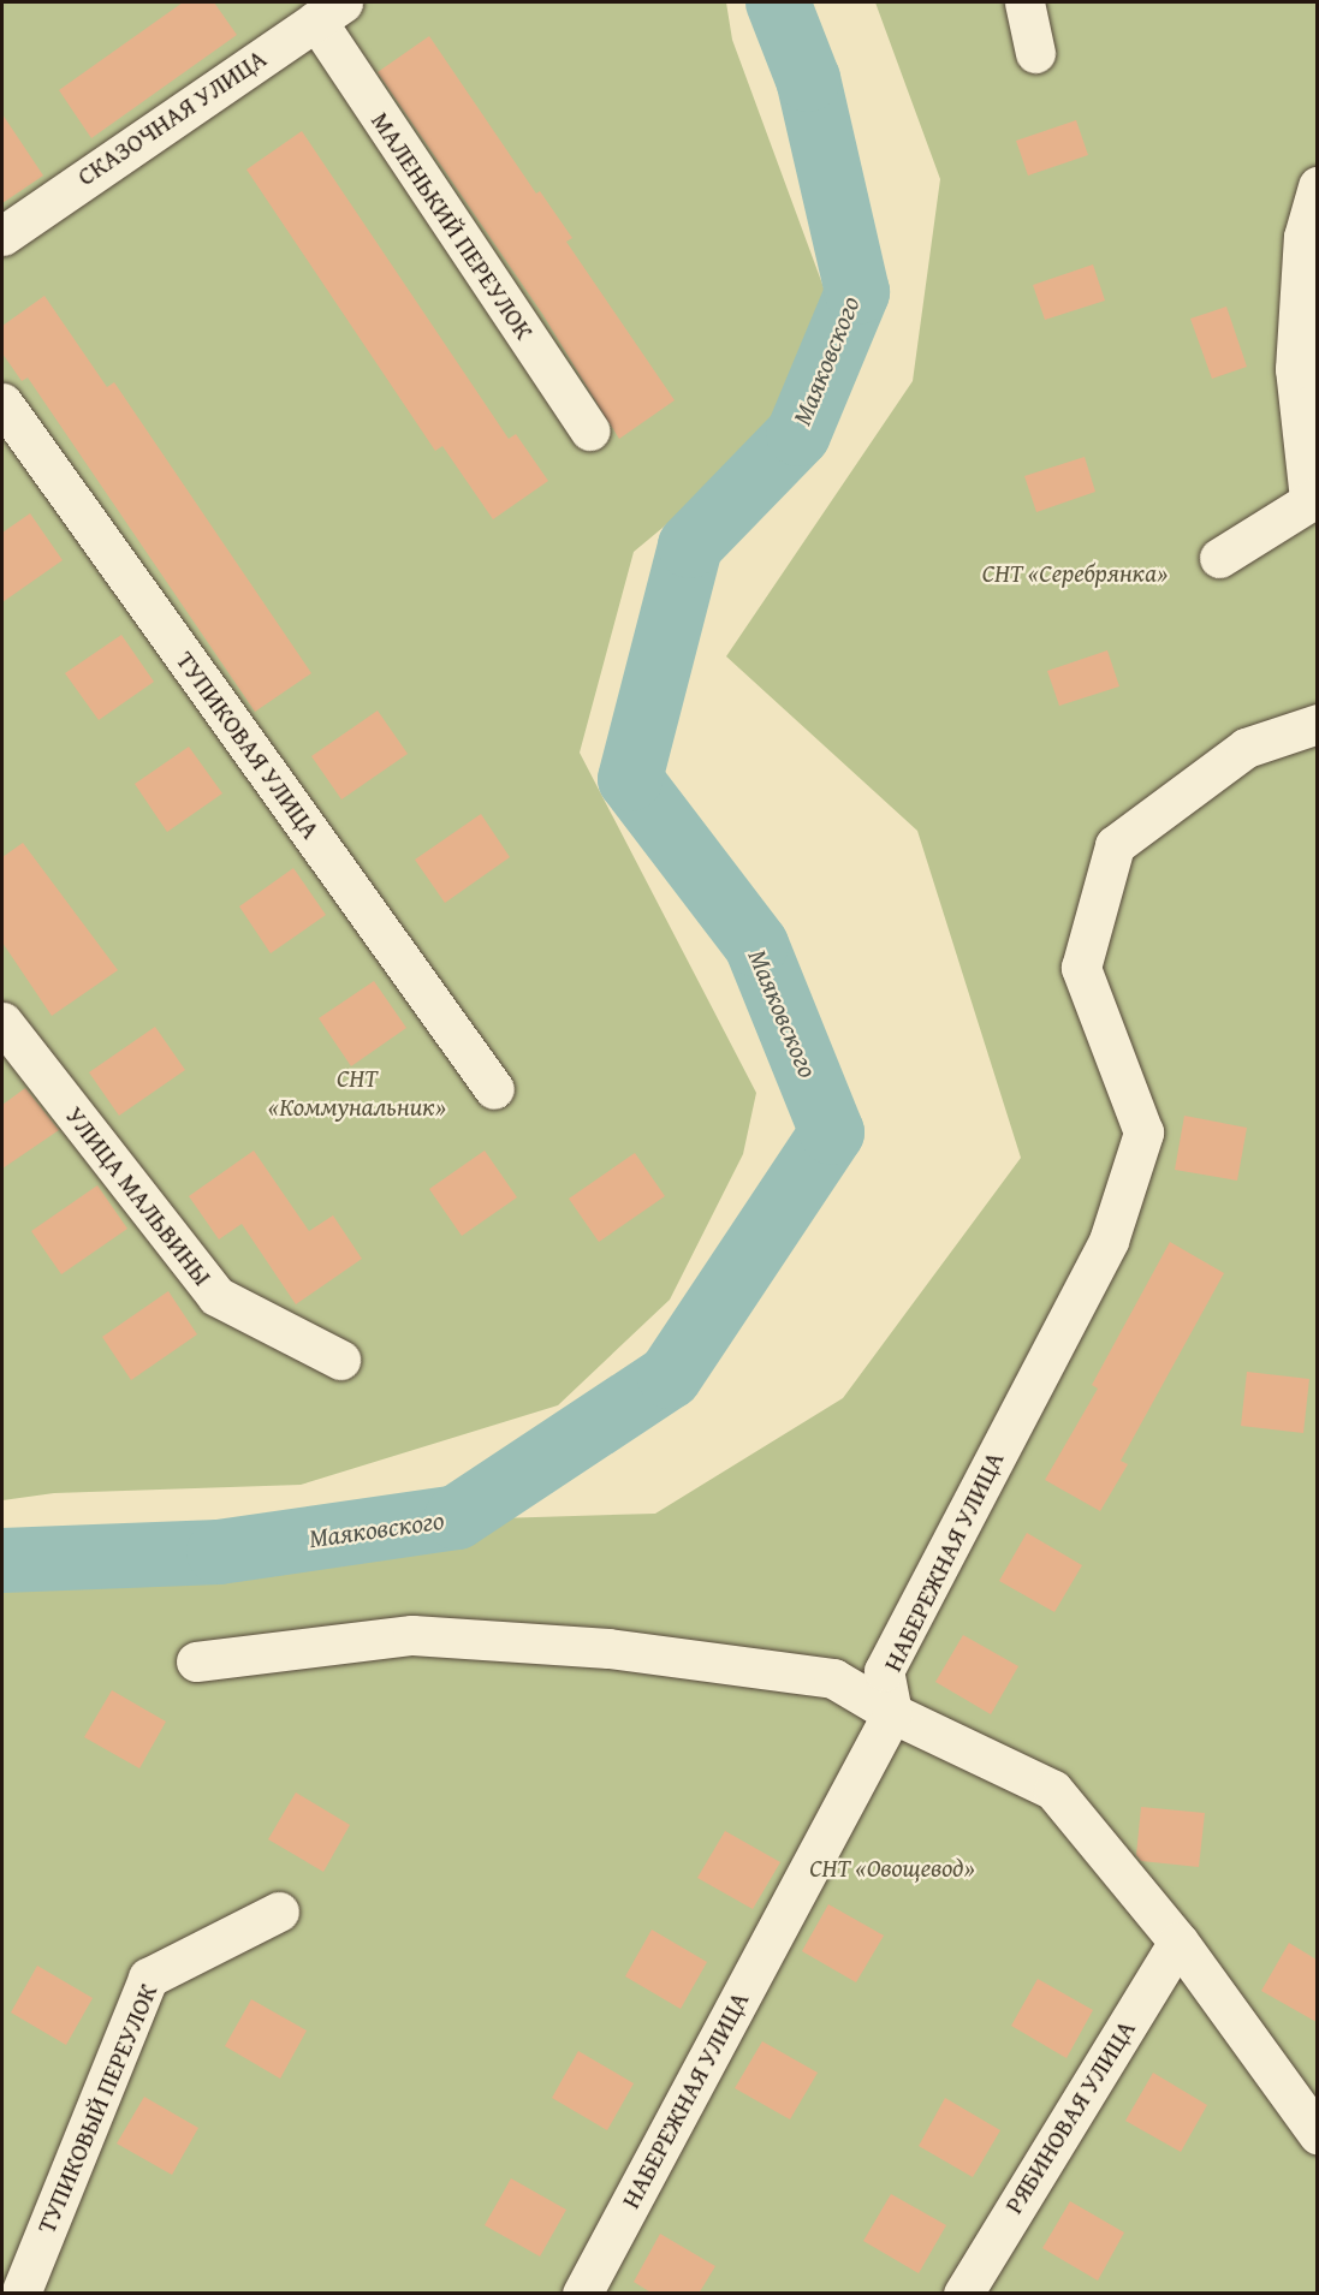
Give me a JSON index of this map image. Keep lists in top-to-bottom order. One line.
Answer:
{"streets":{"street":["СКАЗОЧНАЯ УЛИЦА","МАЛЕНЬКИЙ ПЕРЕУЛОК","ТУПИКОВАЯ УЛИЦА","УЛИЦА МАЛЬВИНЫ","НАБЕРЕЖНАЯ УЛИЦА","ТУПИКОВЫЙ ПЕРЕУЛОК","РЯБИНОВАЯ УЛИЦА"]},"crossings":[["СКАЗОЧНАЯ УЛИЦА","МАЛЕНЬКИЙ ПЕРЕУЛОК"]],"water":["Маяковского"],"parks":["СНТ «Серебрянка»","СНТ «Коммунальник»","СНТ «Овощевод»"]}
